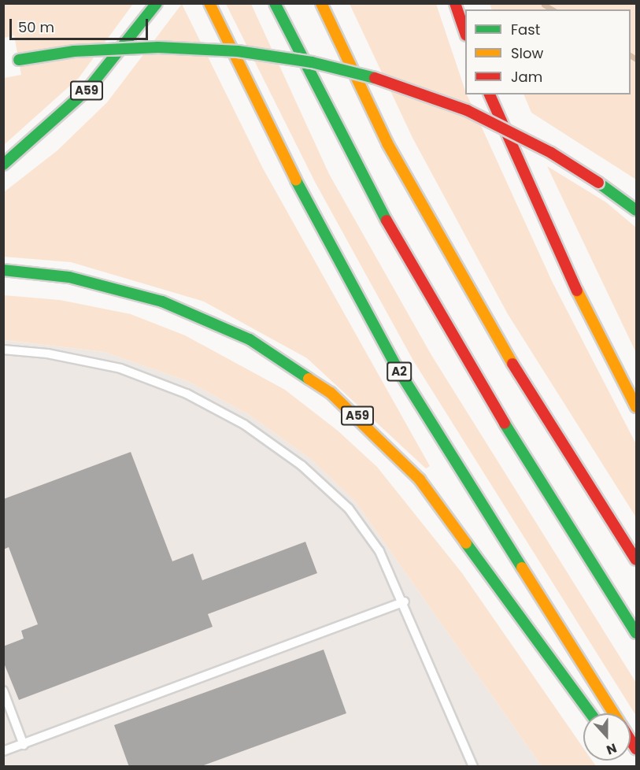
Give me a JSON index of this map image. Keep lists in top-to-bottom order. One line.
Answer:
{"streets":{"highway":["A59","A2"]},"legend":["Fast","Slow","Jam"],"scale_bar":"50 m","north":"bottom"}
